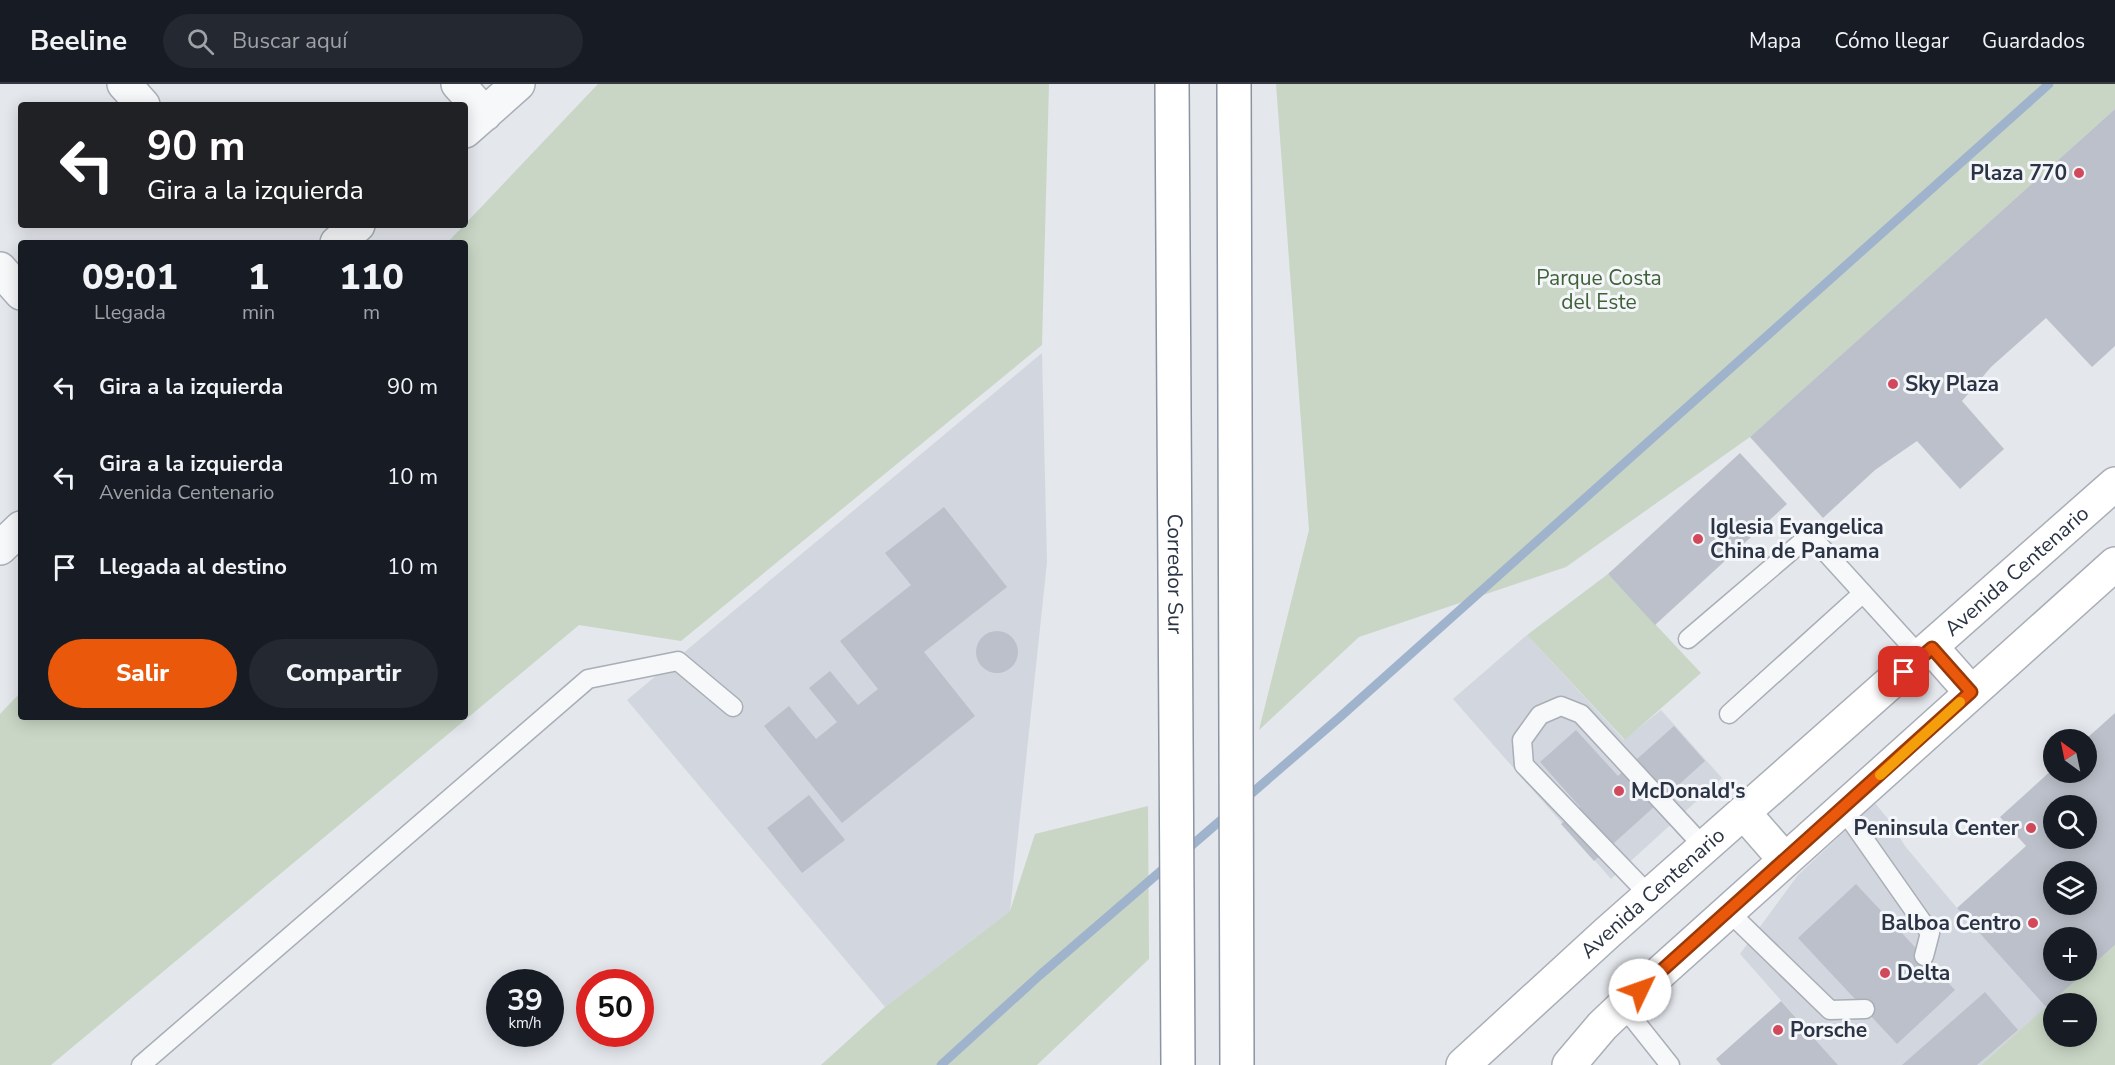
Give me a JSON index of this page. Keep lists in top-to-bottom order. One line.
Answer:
{"streets":{"main road":["Avenida Centenario","Corredor Sur"]},"parks":["Parque Costa del Este"],"places":["Plaza 770","Sky Plaza","Iglesia Evangelica China de Panama","McDonald's","Peninsula Center","Balboa Centro","Delta","Porsche"],"north":"top left","page":{"header":"Beeline","search":"Buscar aquí","nav":["Mapa","Cómo llegar","Guardados"],"turn":["90 m","Gira a la izquierda"],"eta":["09:01","Llegada","1","min","110","m"],"list":[{"name":"Gira a la izquierda","value":"90 m"},{"name":"Gira a la izquierda","note":"Avenida Centenario","value":"10 m"},{"name":"Llegada al destino","value":"10 m"}],"buttons":["Salir","Compartir"],"map_buttons":["+","−"],"speed":"39 km/h","limit":"50"}}
